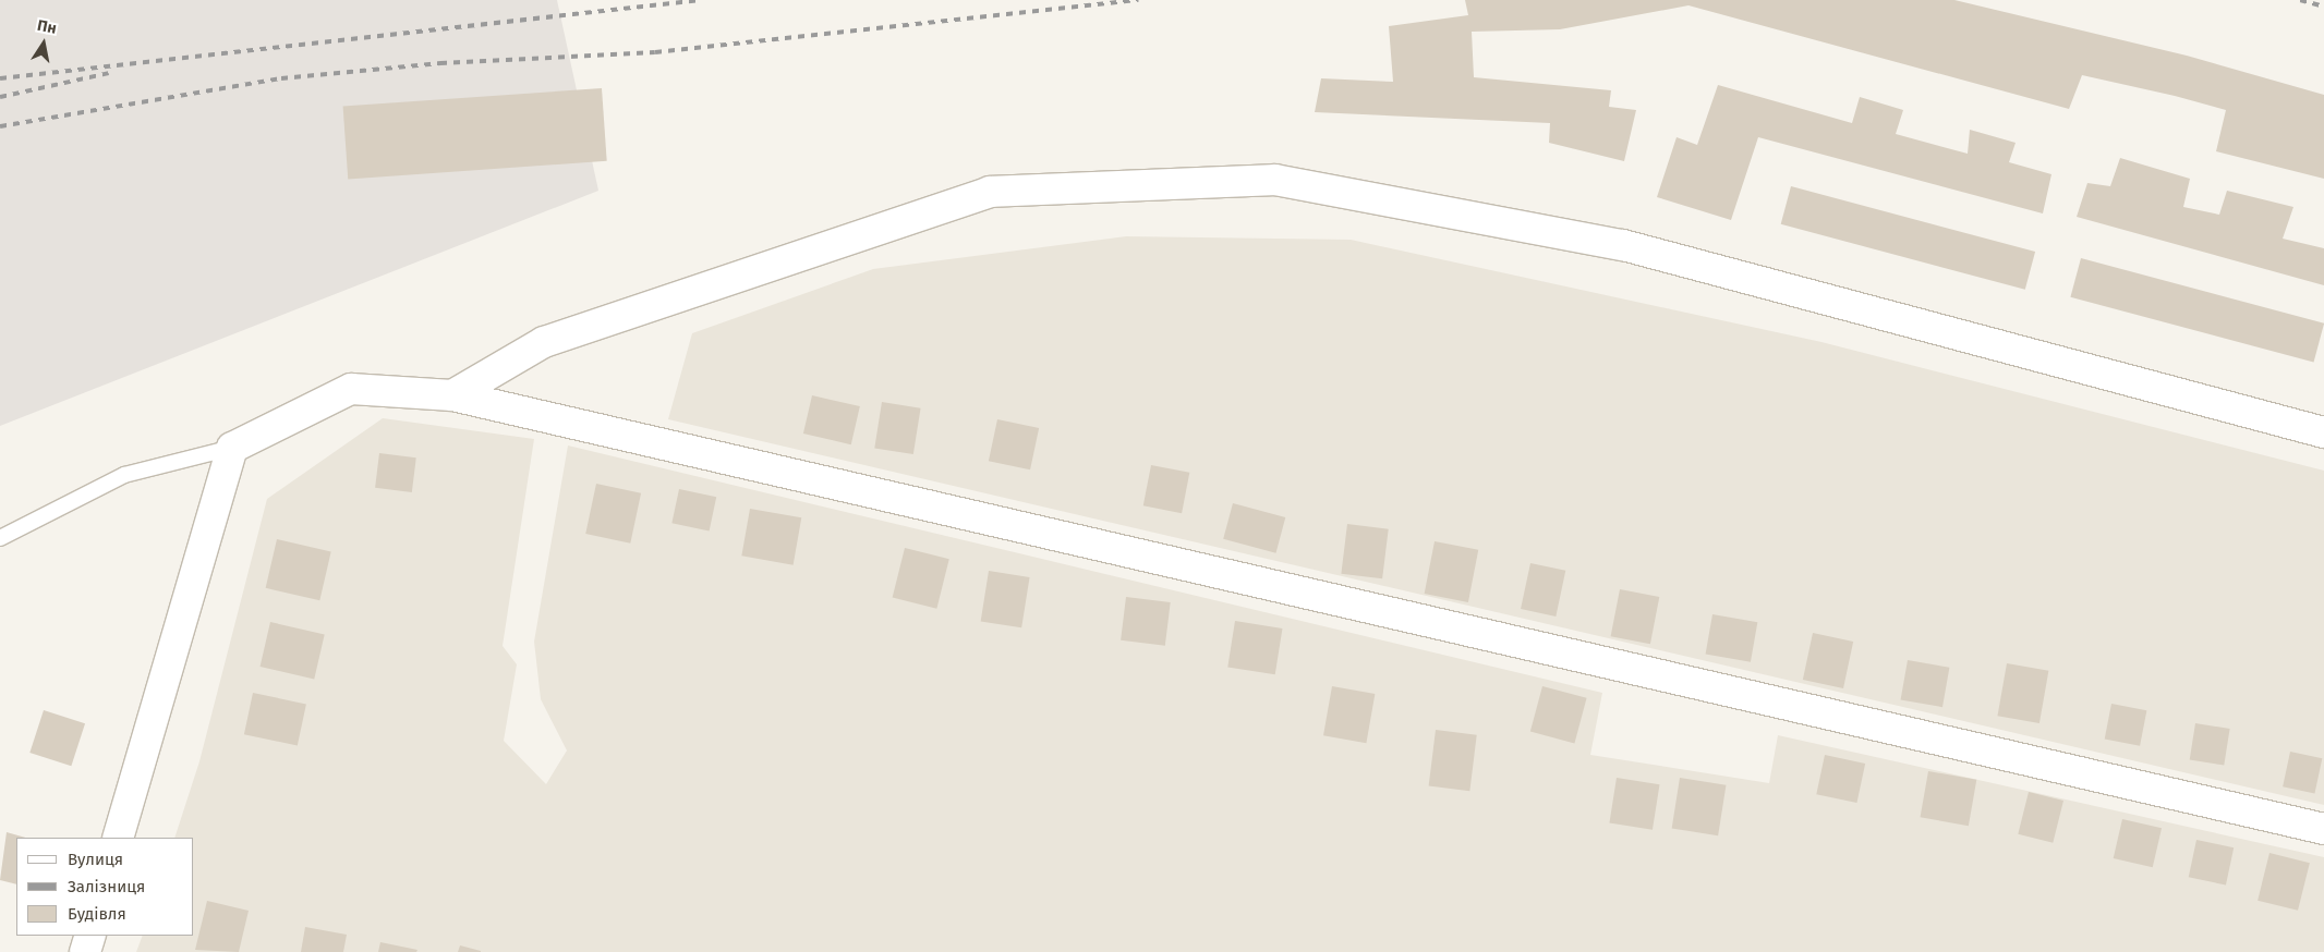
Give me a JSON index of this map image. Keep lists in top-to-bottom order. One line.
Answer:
{"legend":["Вулиця","Залізниця","Будівля"],"north":"top"}
